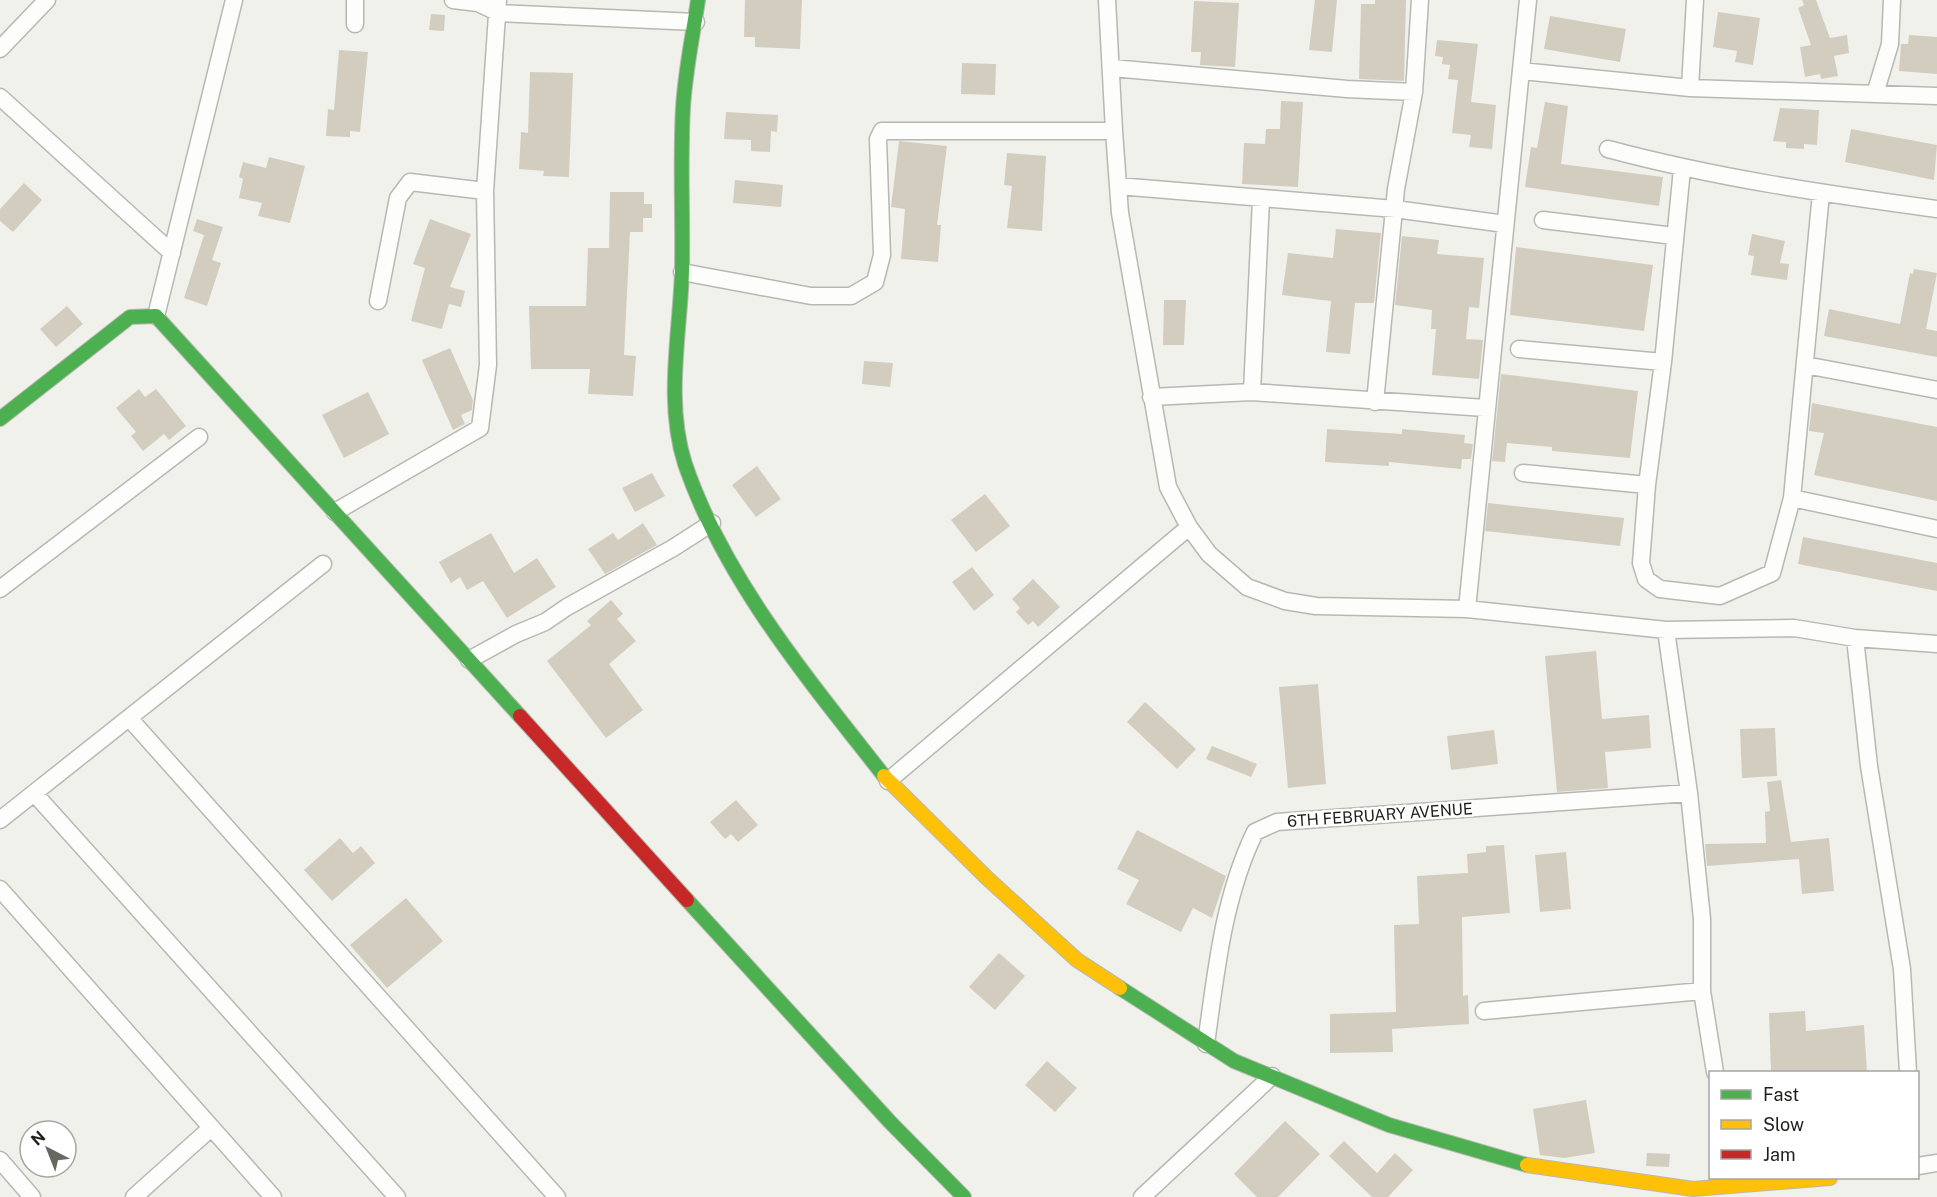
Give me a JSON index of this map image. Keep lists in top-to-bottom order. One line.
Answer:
{"streets":{"street":["6TH FEBRUARY AVENUE"]},"legend":["Fast","Slow","Jam"],"north":"top left"}
